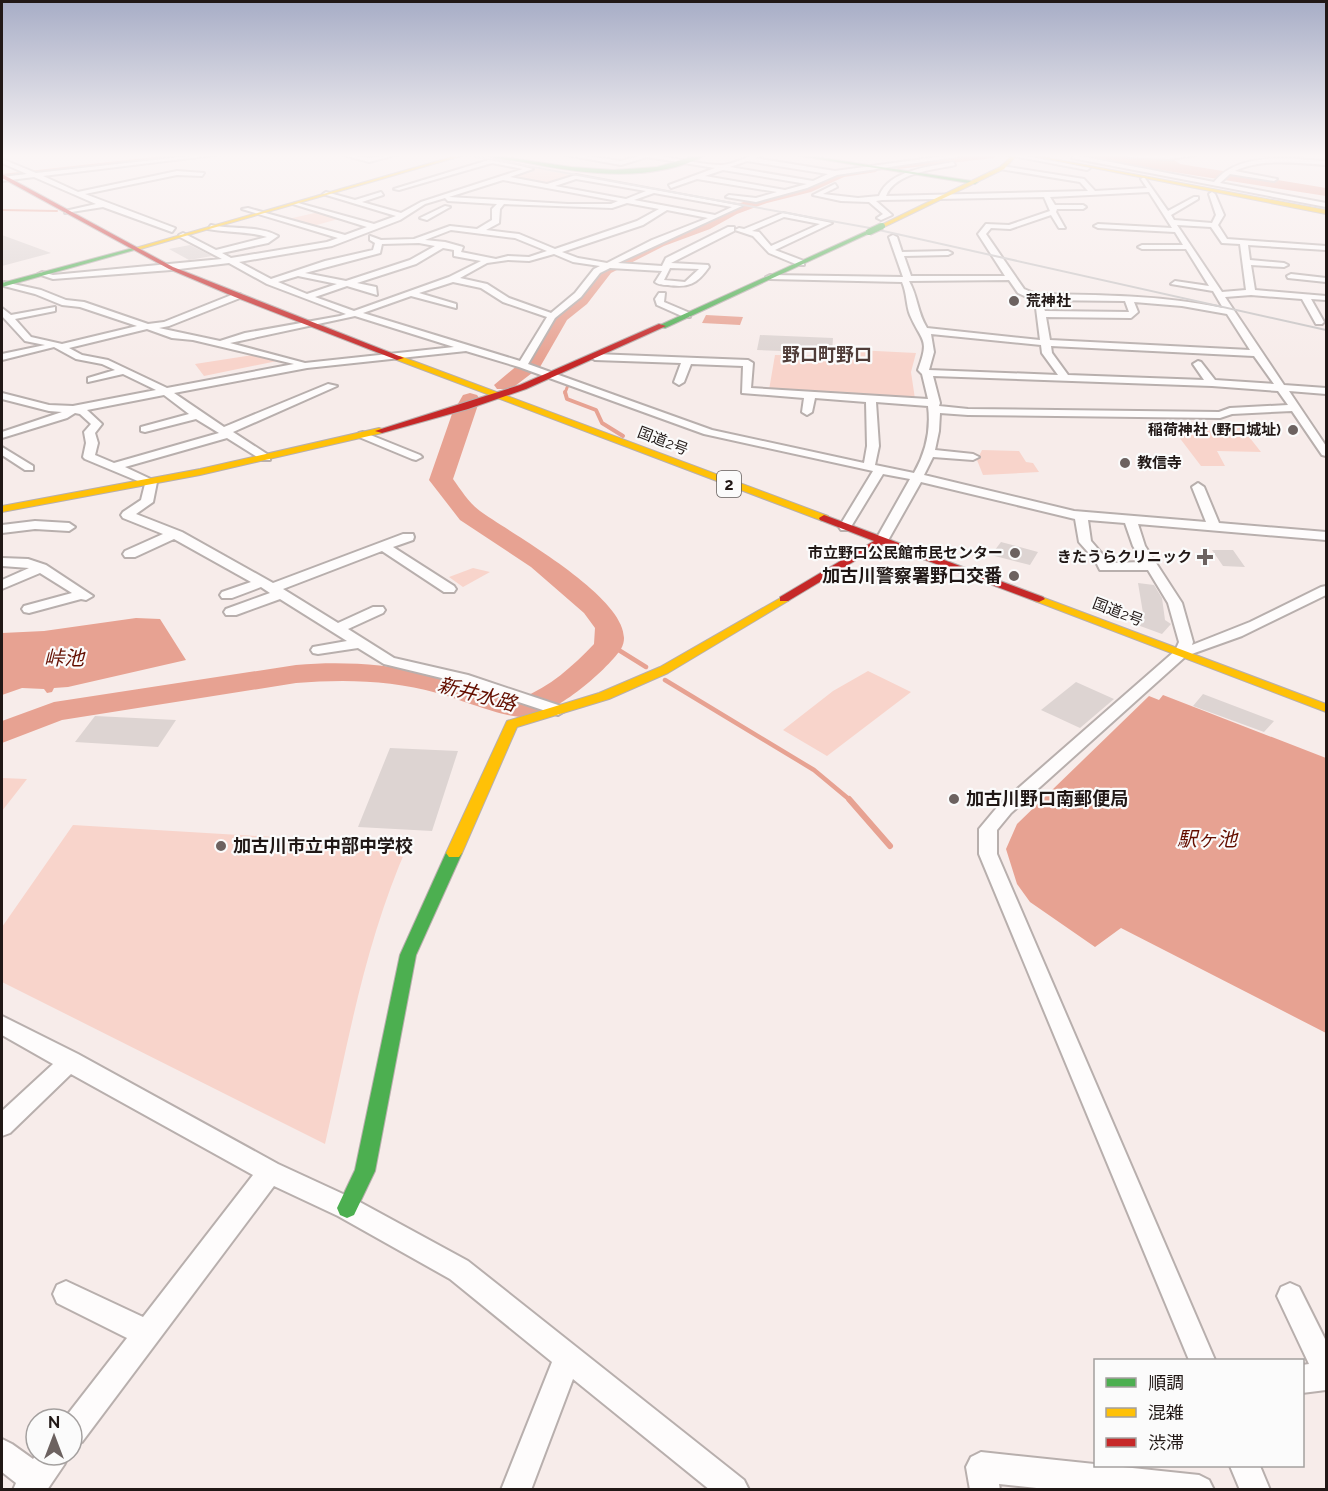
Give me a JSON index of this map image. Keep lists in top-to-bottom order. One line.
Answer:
{"streets":{"main road":["国道2号","2"]},"districts":["野口町野口"],"water":["峠池","新井水路","駅ヶ池"],"places":{"other":["荒神社","稲荷神社 (野口城址)","教信寺","市立野口公民館市民センター","加古川警察署野口交番","加古川野口南郵便局","加古川市立中部中学校"],"health":["きたうらクリニック"]},"legend":["順調","混雑","渋滞"],"north":"top"}
